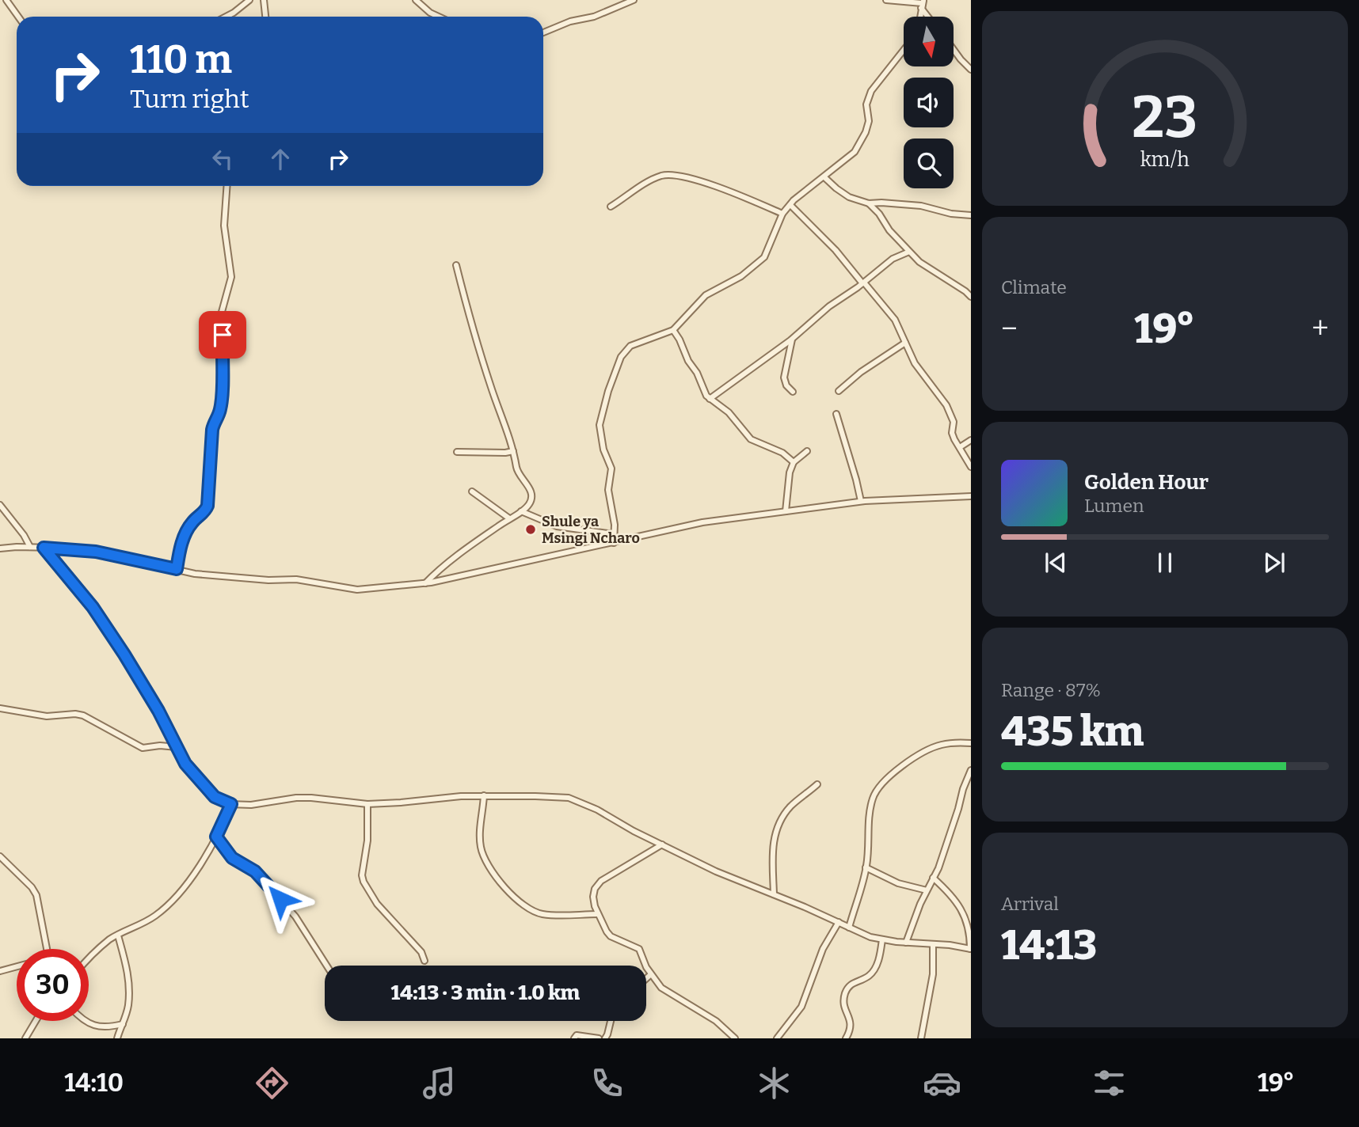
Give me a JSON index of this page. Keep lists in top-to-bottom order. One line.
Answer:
{"places":["Shule ya Msingi Ncharo"],"north":"bottom","page":{"turn":["110 m","Turn right"],"tile":["Climate",["Range · 87%","435 km"],["Arrival","14:13"]],"heat":["−","19°","+"],"song":["Golden Hour","Lumen"],"limit":"30","trip":"14:13 · 3 min · 1.0 km","tabs":["14:10","19°"],"gauge":["23","km/h"]}}
